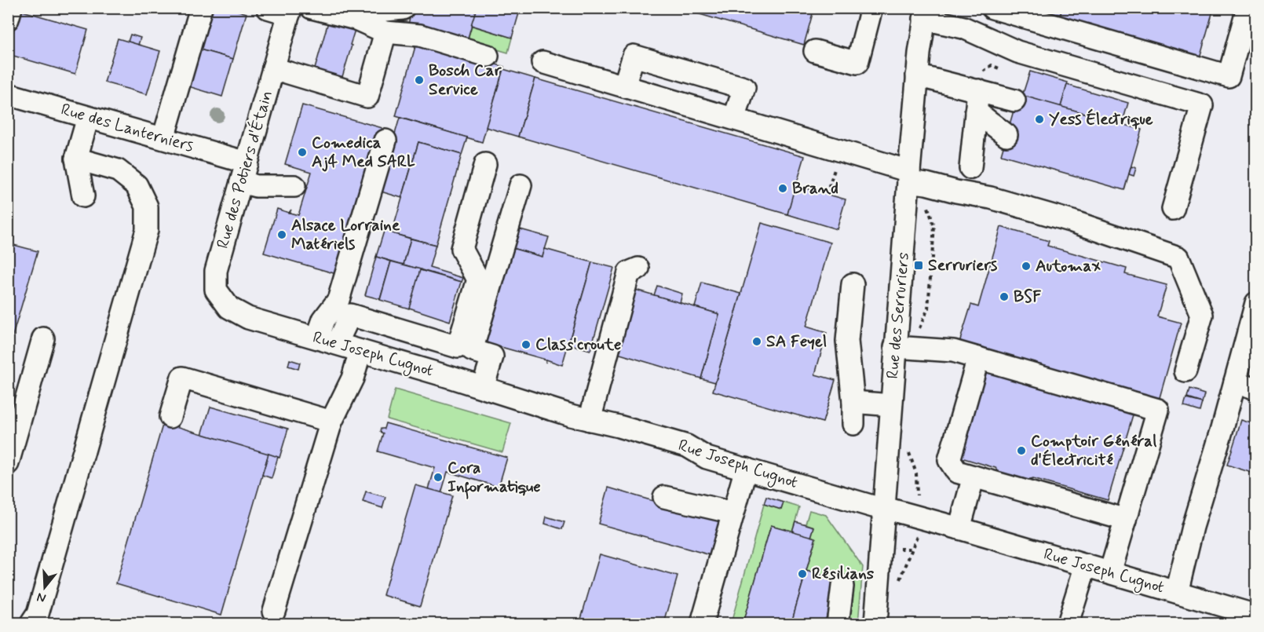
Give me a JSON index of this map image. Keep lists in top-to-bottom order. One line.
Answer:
{"streets":{"street":["Rue des Lanterniers","Rue des Potiers d'Étain","Rue des Serruriers","Rue Joseph Cugnot"]},"crossings":[["Rue des Lanterniers","Rue des Potiers d'Étain"],["Rue des Potiers d'Étain","Rue Joseph Cugnot"],["Rue des Serruriers","Rue Joseph Cugnot"]],"places":{"other":["Bosch Car Service","Yess Électrique","Comedica Aj4 Med SARL","Brand","Alsace Lorraine Matériels","Automax","BSF","SA Feyel","Class'croute","Comptoir Général d'Électricité","Cora Informatique","Résilians"],"transit":["Serruriers"]},"north":"bottom"}
